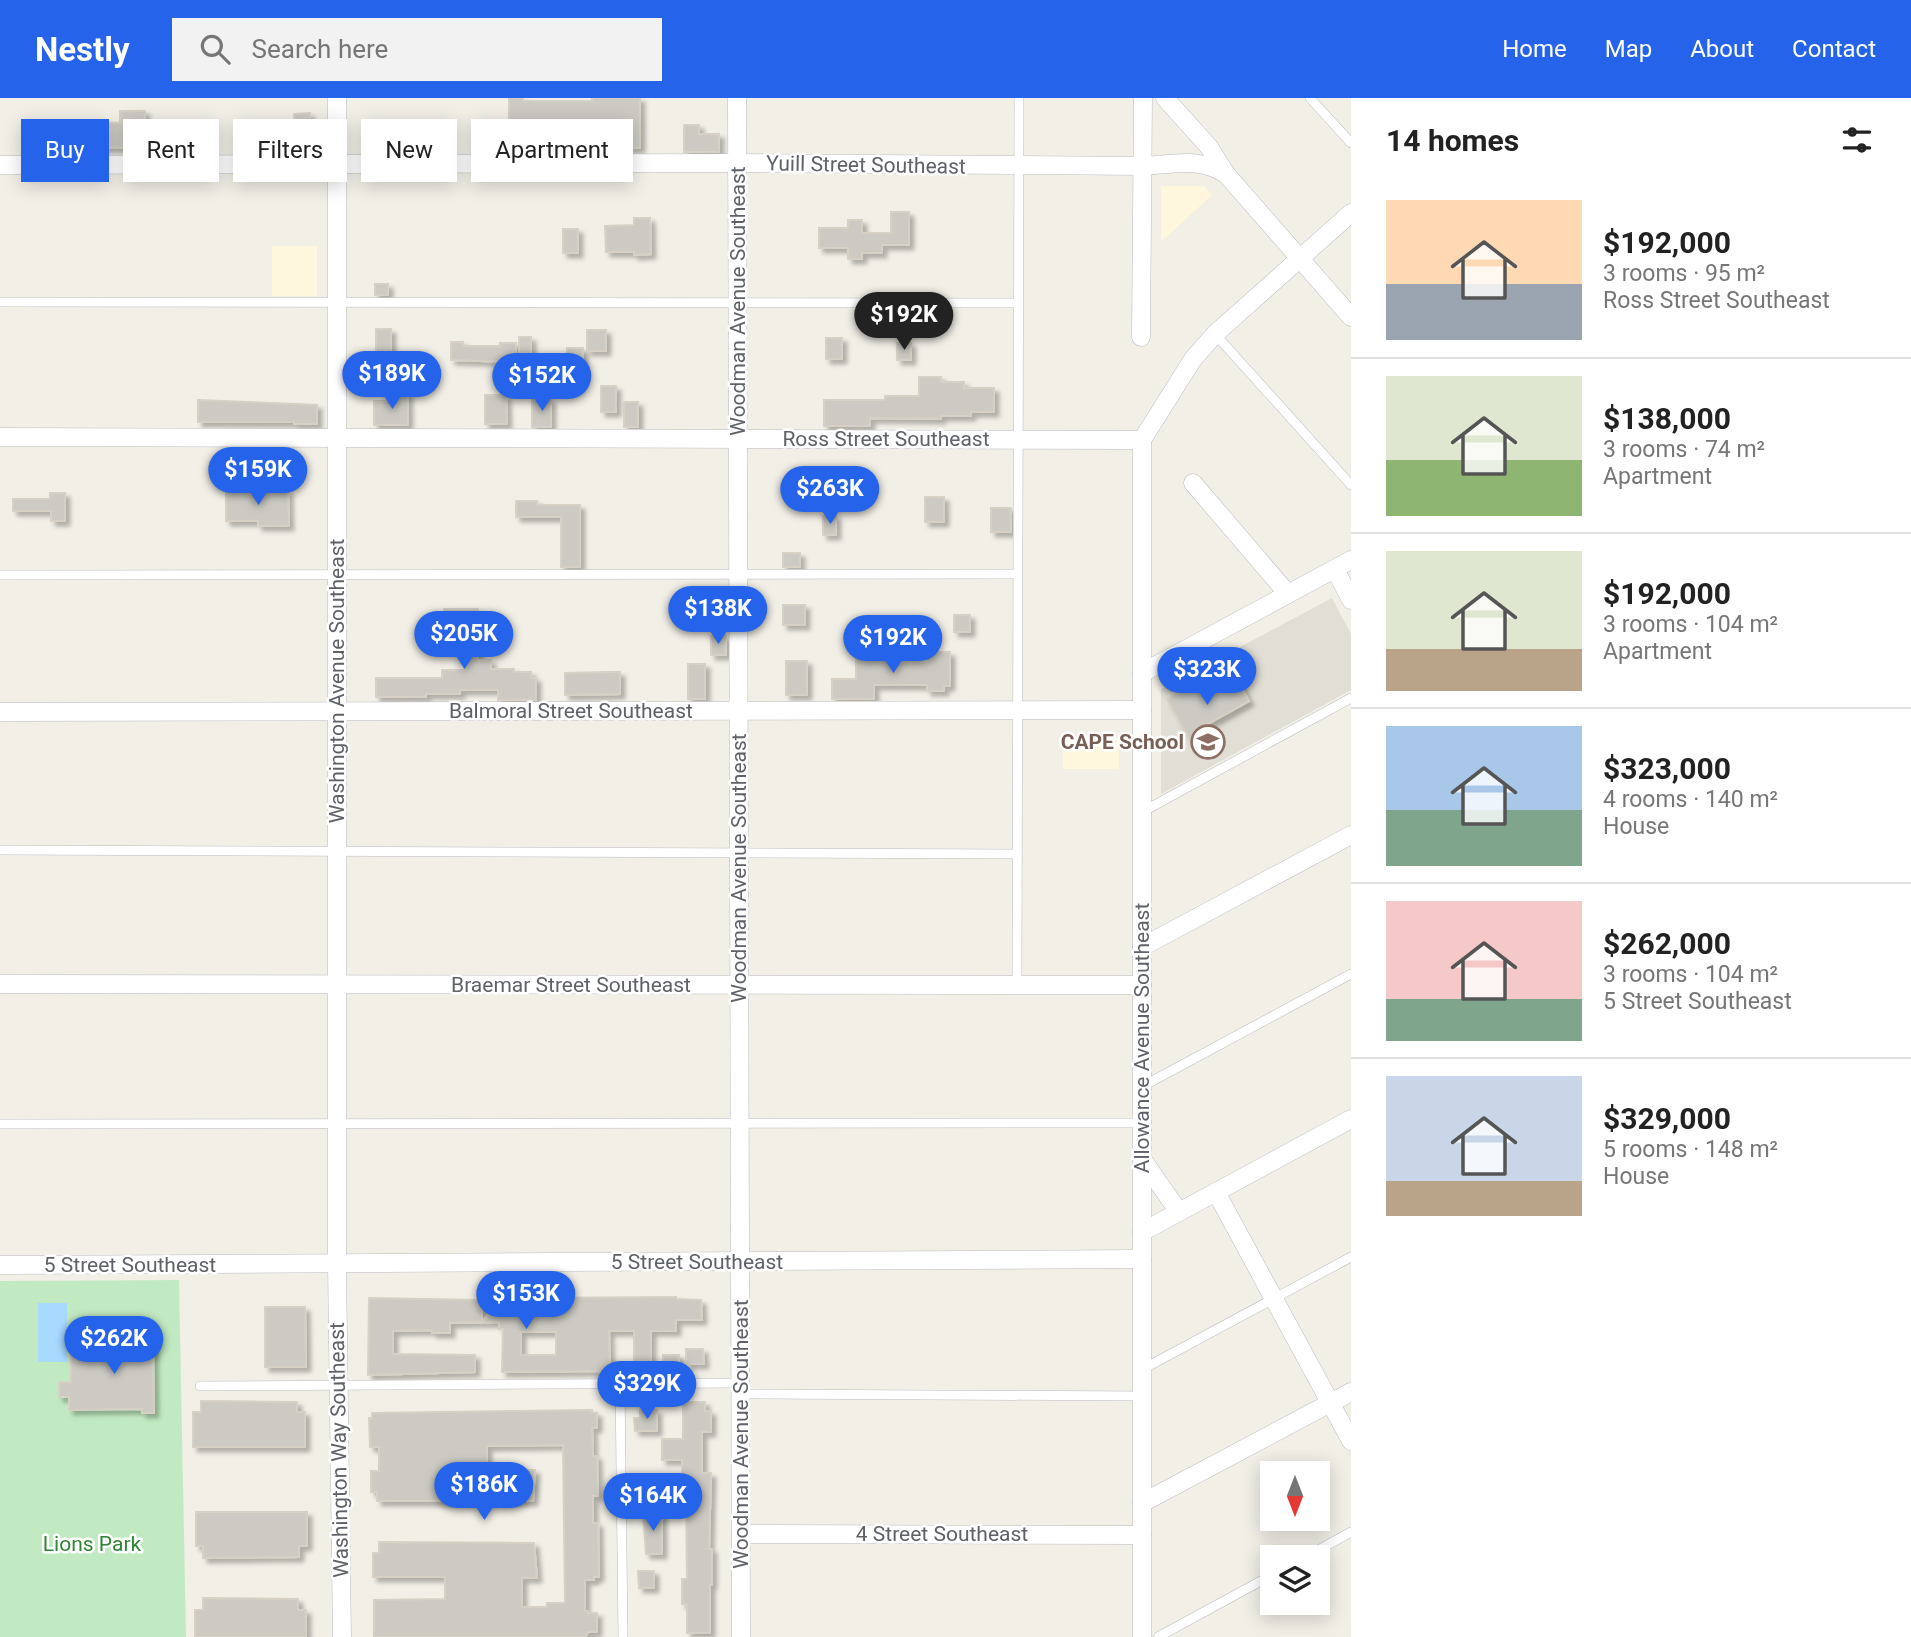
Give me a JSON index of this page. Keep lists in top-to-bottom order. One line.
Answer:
{"streets":{"street":["Yuill Street Southeast","Woodman Avenue Southeast","Ross Street Southeast","Washington Avenue Southeast","Balmoral Street Southeast","Braemar Street Southeast","Allowance Avenue Southeast","5 Street Southeast","Washington Way Southeast","4 Street Southeast"]},"crossings":[["Yuill Street Southeast","Woodman Avenue Southeast"],["Woodman Avenue Southeast","Ross Street Southeast"],["Woodman Avenue Southeast","Balmoral Street Southeast"],["Woodman Avenue Southeast","Braemar Street Southeast"],["Woodman Avenue Southeast","5 Street Southeast"],["Woodman Avenue Southeast","4 Street Southeast"],["Ross Street Southeast","Washington Avenue Southeast"],["Ross Street Southeast","Allowance Avenue Southeast"],["Washington Avenue Southeast","Balmoral Street Southeast"],["Washington Avenue Southeast","Braemar Street Southeast"],["Washington Avenue Southeast","5 Street Southeast"],["Washington Avenue Southeast","Washington Way Southeast"],["Balmoral Street Southeast","Allowance Avenue Southeast"],["Braemar Street Southeast","Allowance Avenue Southeast"],["Allowance Avenue Southeast","5 Street Southeast"],["Allowance Avenue Southeast","4 Street Southeast"],["5 Street Southeast","Washington Way Southeast"]],"parks":["Lions Park"],"places":{"school or university":["CAPE School"]},"north":"bottom","page":{"header":"Nestly","search":"Search here","nav":["Home","Map","About","Contact"],"heading":"14 homes","chip":["Buy","Rent","Filters","New","Apartment"],"list":[{"name":"$192,000","note":"3 rooms · 95 m² · Ross Street Southeast"},{"name":"$138,000","note":"3 rooms · 74 m² · Apartment"},{"name":"$192,000","note":"3 rooms · 104 m² · Apartment"},{"name":"$323,000","note":"4 rooms · 140 m² · House"},{"name":"$262,000","note":"3 rooms · 104 m² · 5 Street Southeast"},{"name":"$329,000","note":"5 rooms · 148 m² · House"}],"price":["$192K","$189K","$152K","$159K","$263K","$138K","$205K","$192K","$323K","$153K","$262K","$329K","$186K","$164K"]}}
